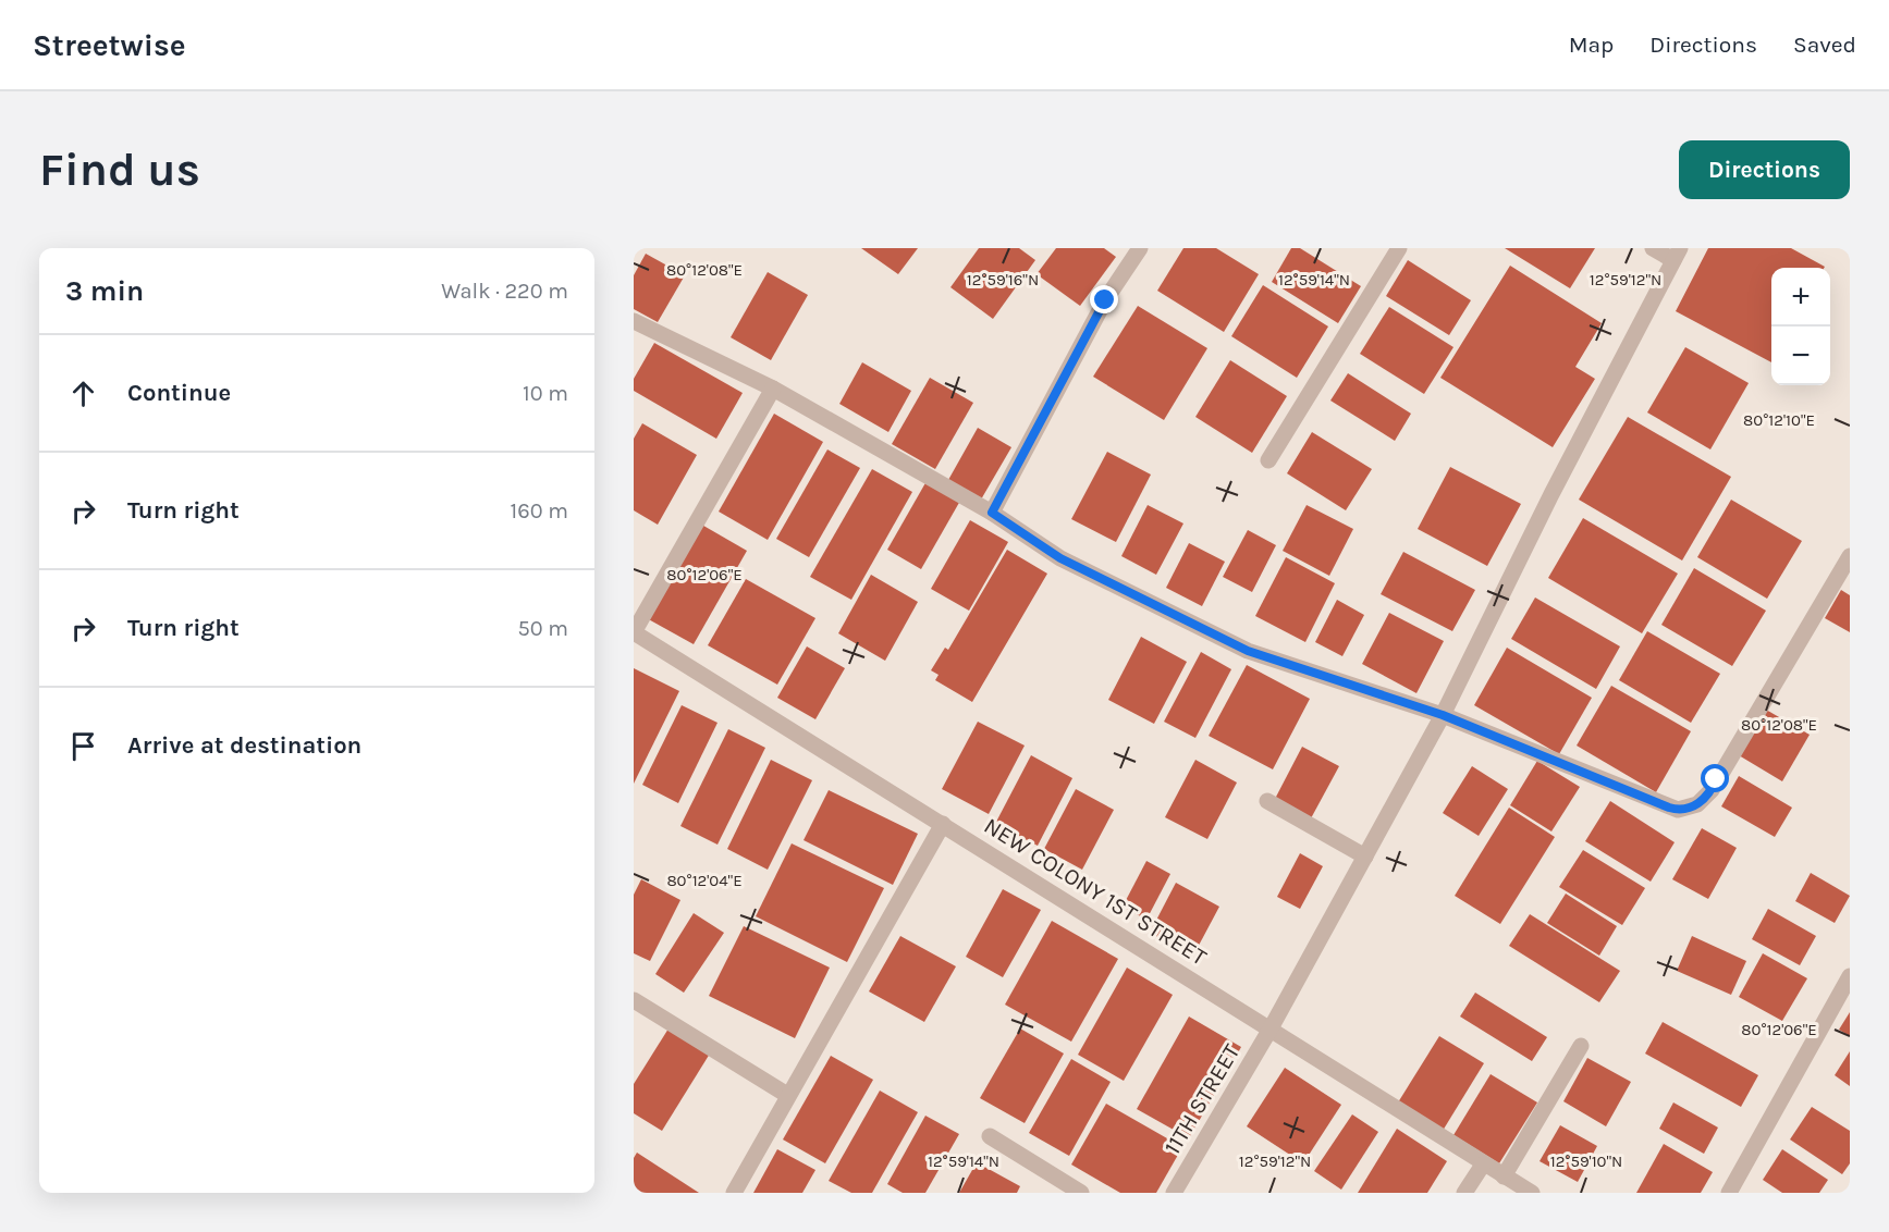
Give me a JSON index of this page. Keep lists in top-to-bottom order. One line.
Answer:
{"streets":{"street":["NEW COLONY 1ST STREET","11TH STREET"]},"crossings":[["NEW COLONY 1ST STREET","11TH STREET"]],"page":{"header":"Streetwise","nav":["Map","Directions","Saved"],"buttons":"Directions","title":"Find us","heading":["3 min","Walk · 220 m"],"map_buttons":["+","−"],"list":[["Continue","10 m"],["Turn right","160 m"],["Turn right","50 m"],"Arrive at destination"]},"coordinates":["80°12'08\"E","12°59'16\"N","12°59'14\"N","12°59'12\"N","80°12'10\"E","80°12'06\"E","80°12'04\"E","12°59'10\"N"]}
